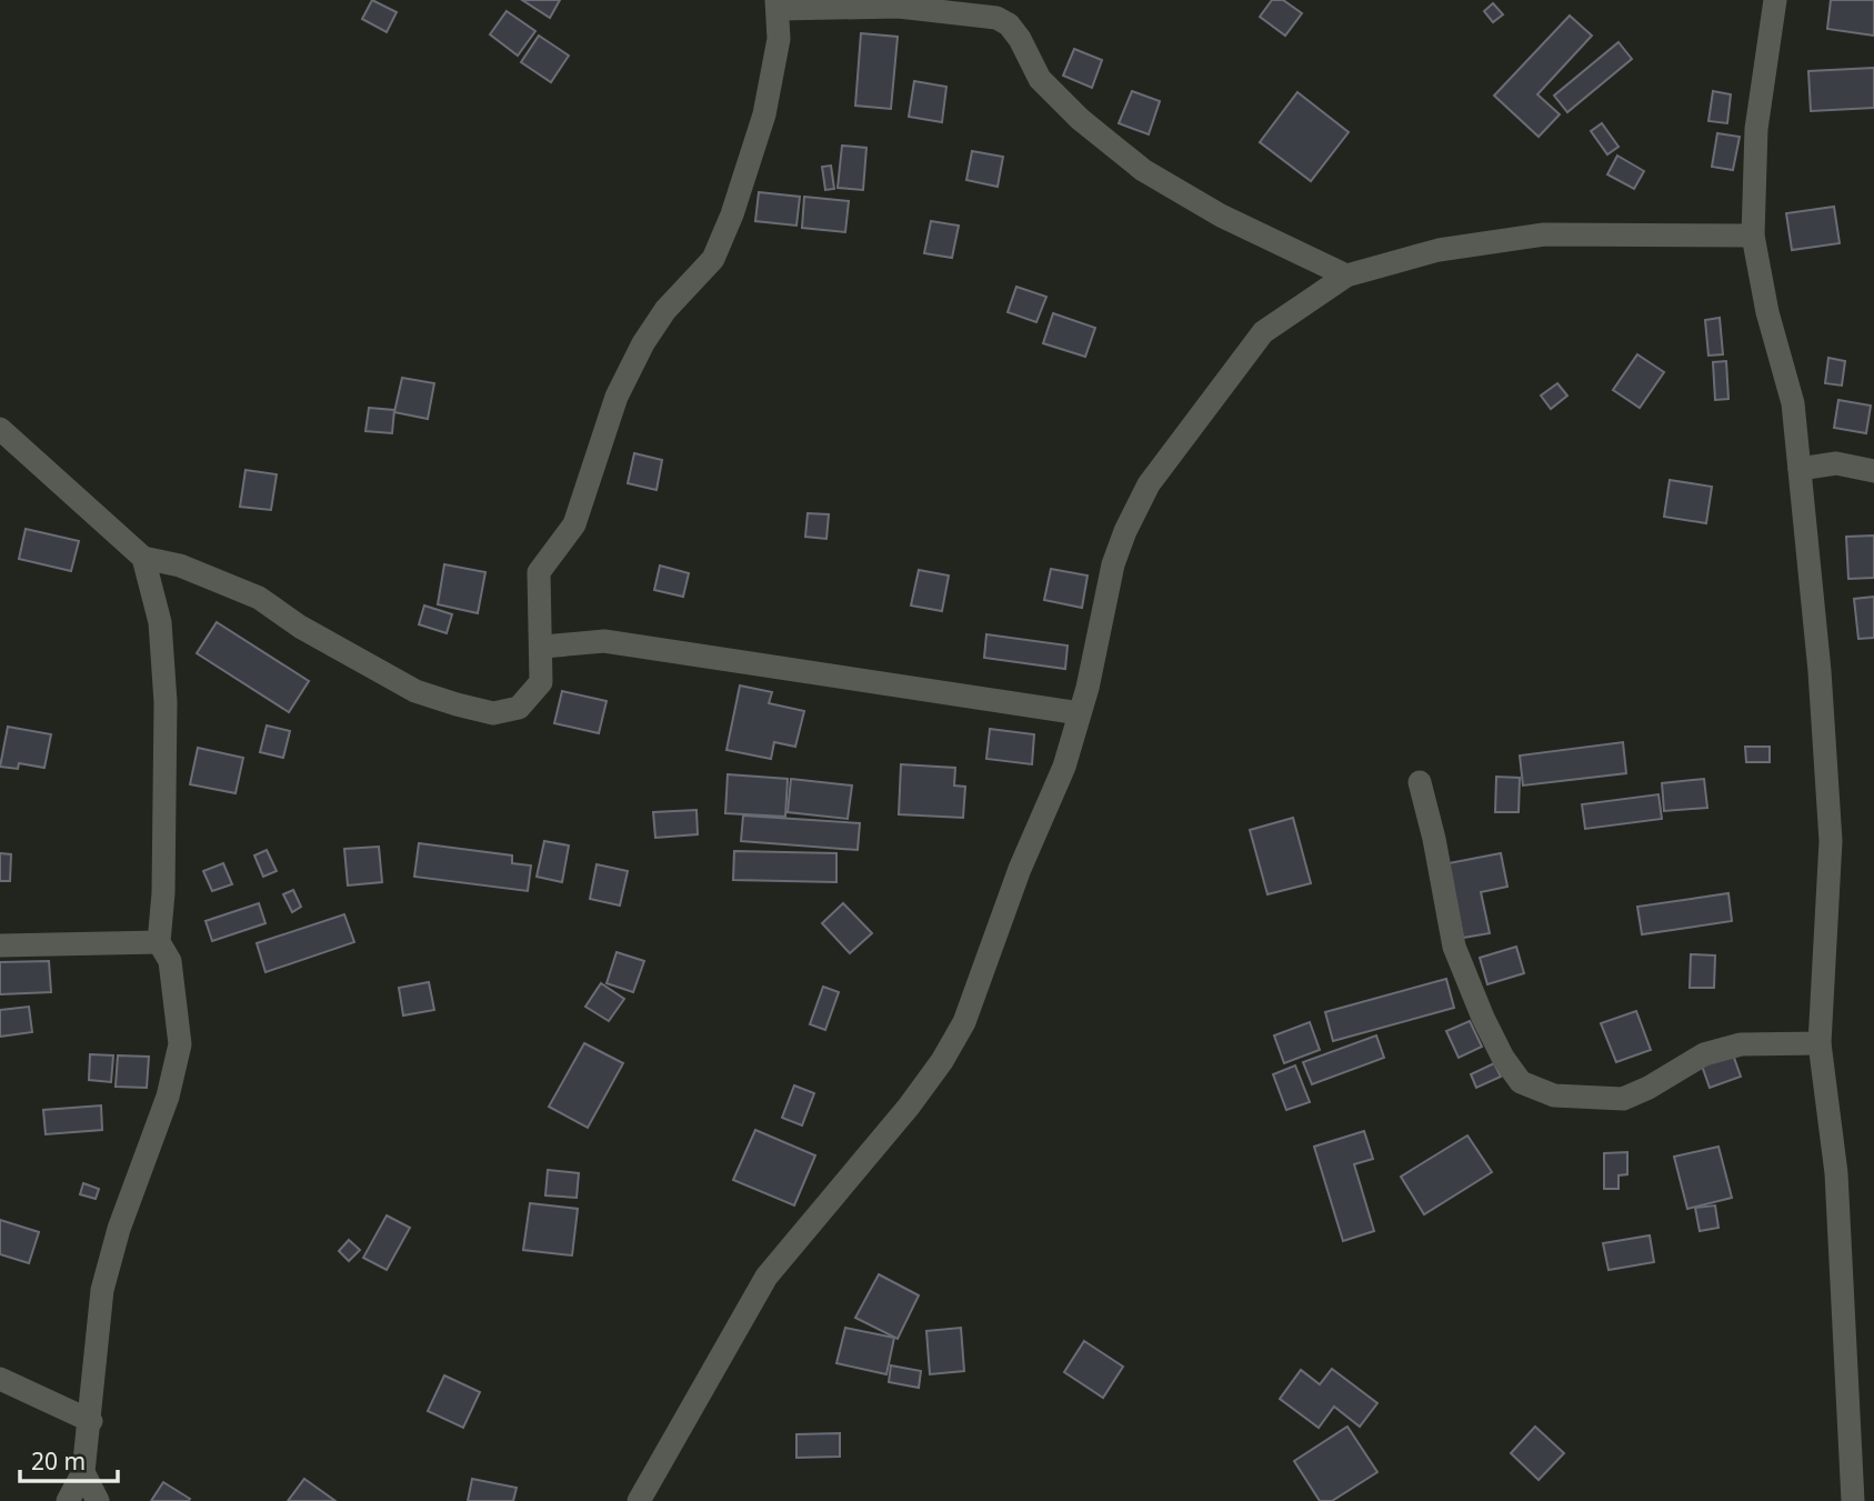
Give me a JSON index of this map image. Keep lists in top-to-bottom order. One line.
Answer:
{"scale_bar":"20 m"}
